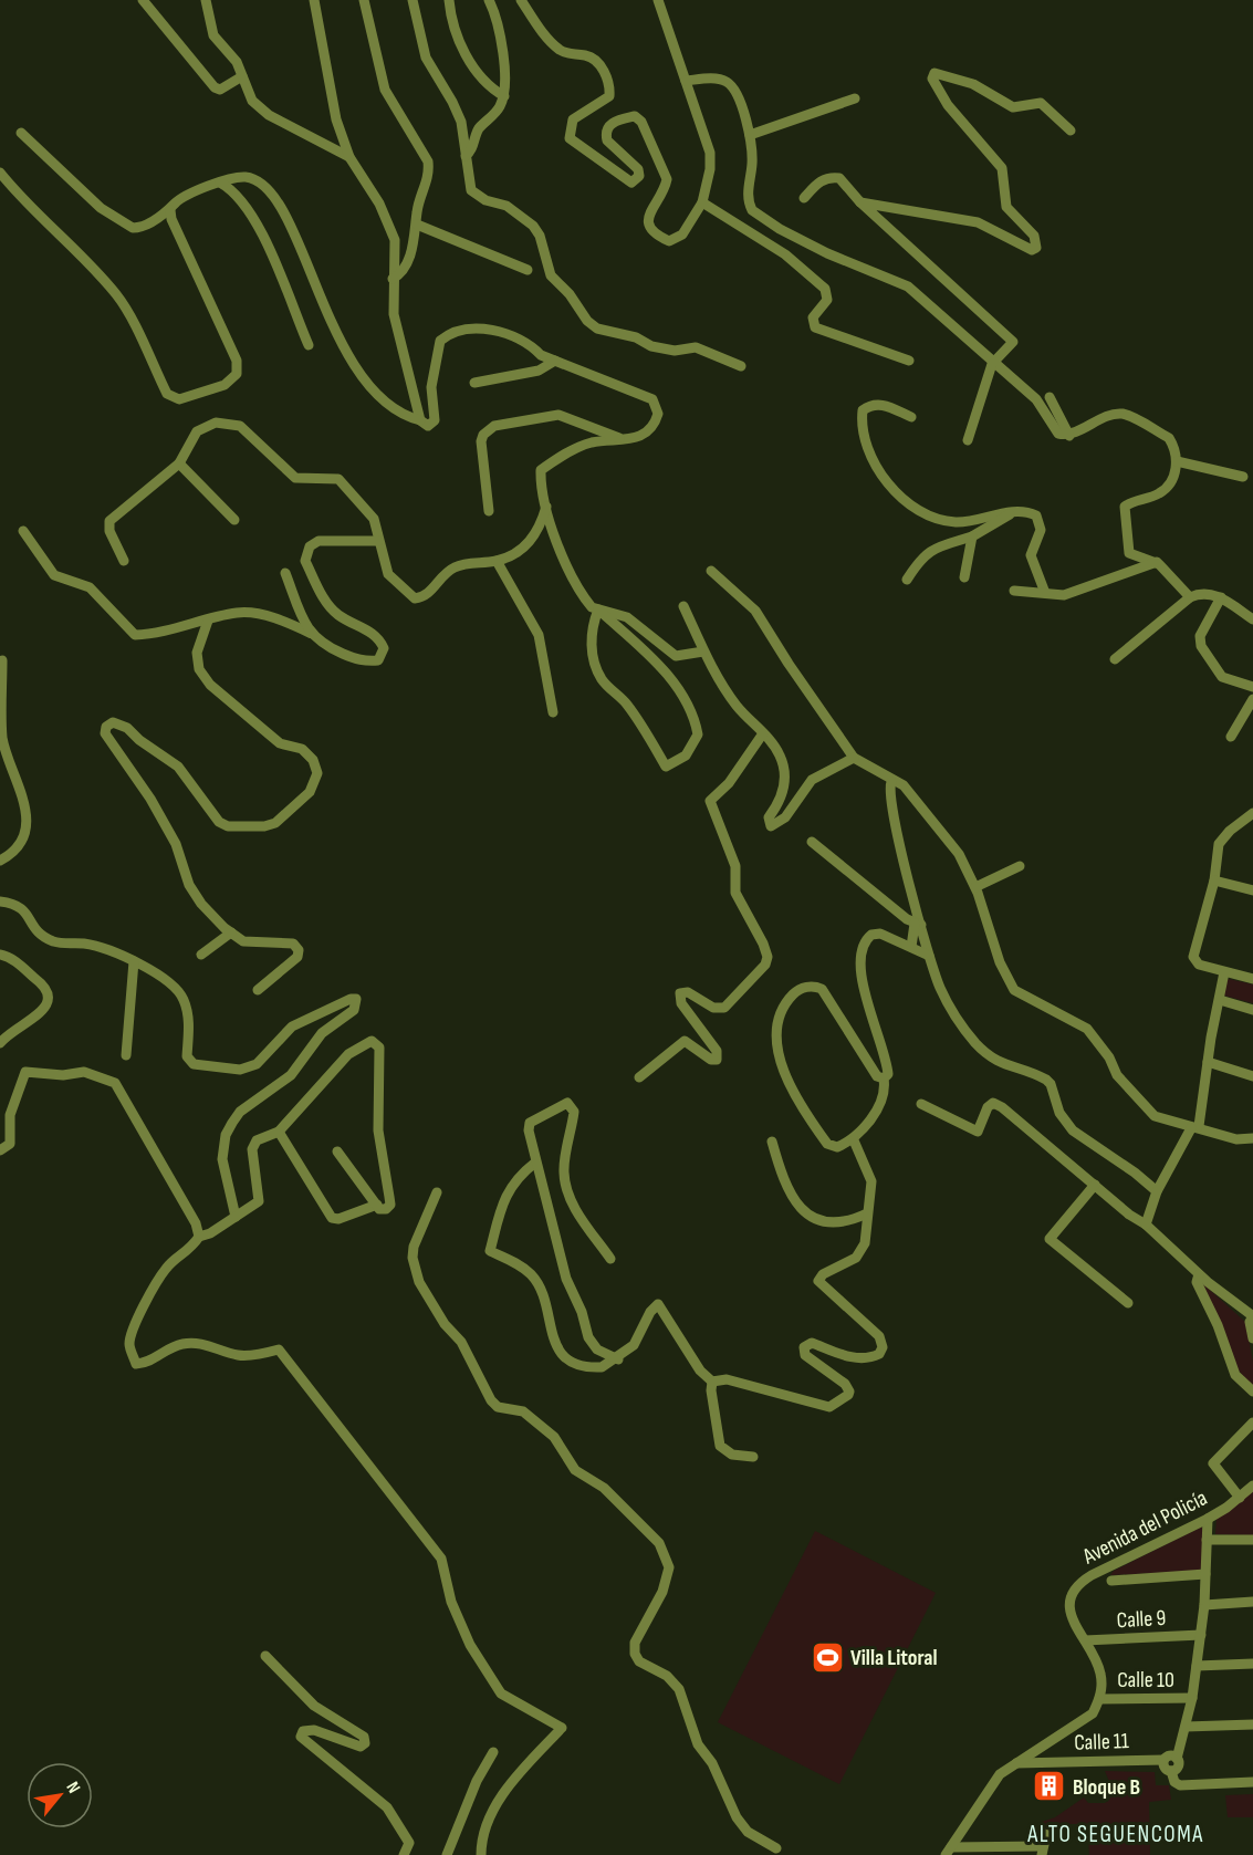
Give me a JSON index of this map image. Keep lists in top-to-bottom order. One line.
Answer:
{"streets":{"street":["Avenida del Policía","Calle 9","Calle 10","Calle 11"]},"crossings":[["Avenida del Policía","Calle 9"],["Avenida del Policía","Calle 10"]],"districts":["ALTO SEGUENCOMA"],"places":{"sports":["Villa Litoral"],"building":["Bloque B"]},"north":"top right"}
